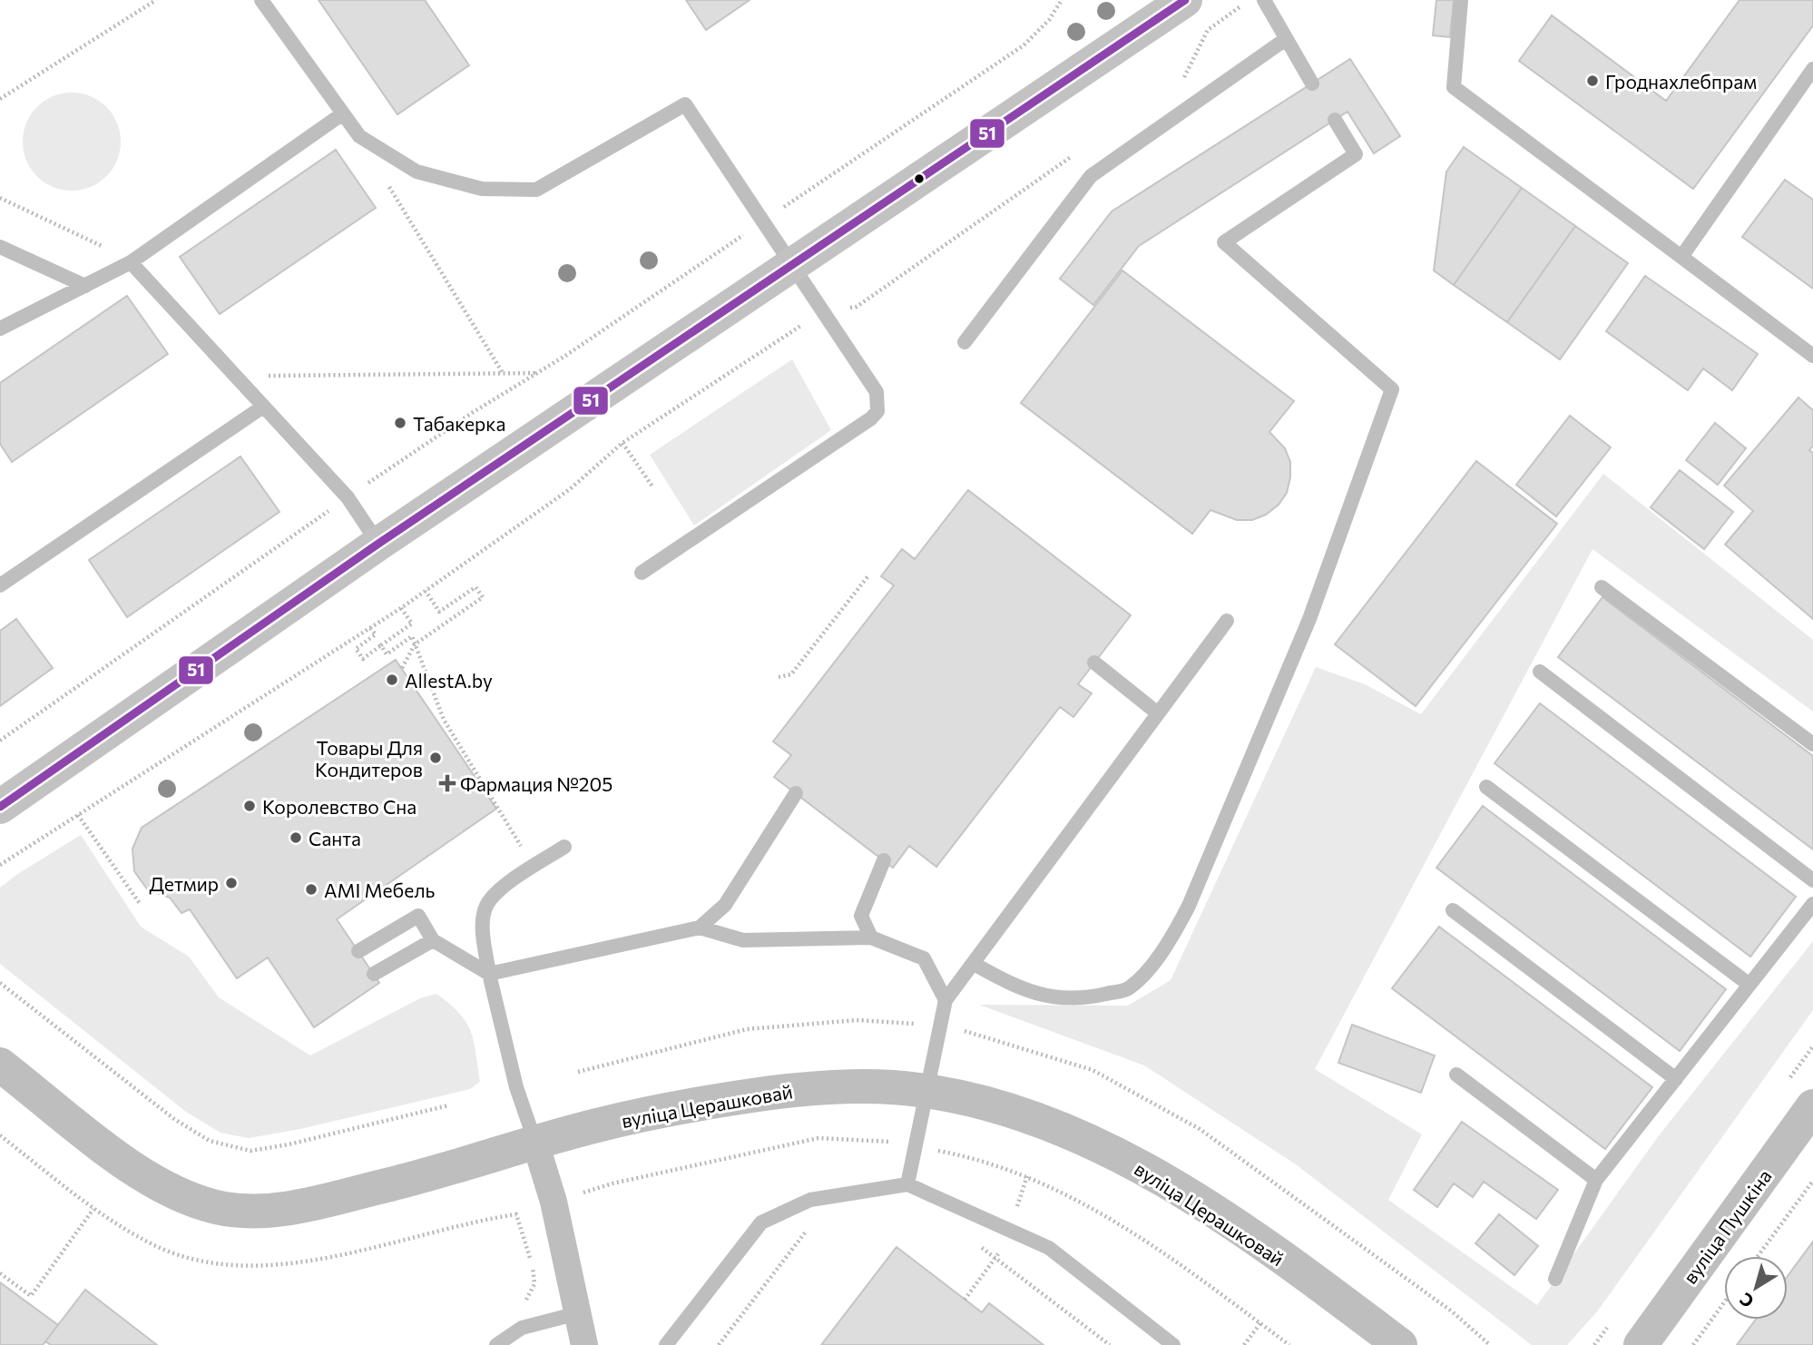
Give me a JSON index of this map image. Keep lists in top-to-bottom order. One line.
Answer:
{"streets":{"street":["вуліца Церашковай","вуліца Пушкіна"]},"places":{"other":["Гроднахлебпрам","Табакерка","AllestA.by","Товары Для Кондитеров","Королевство Сна","Санта","Детмир","AMI Мебель"],"health":["Фармация №205"]},"lines":["transit line 51"],"north":"bottom left"}
